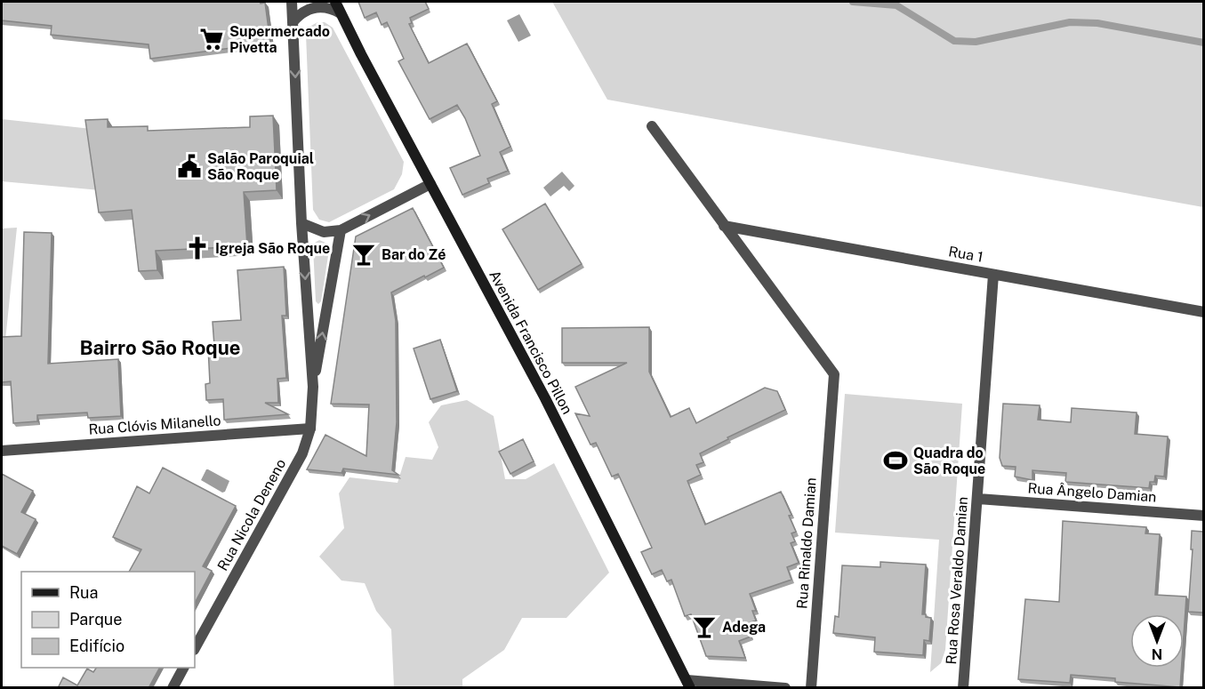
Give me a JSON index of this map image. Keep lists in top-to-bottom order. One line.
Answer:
{"streets":{"main road":["Avenida Francisco Pillon"],"street":["Rua 1","Rua Clóvis Milanello","Rua Ângelo Damian","Rua Nicola Deneno","Rua Rinaldo Damian","Rua Rosa Veraldo Damian"]},"crossings":[["Rua 1","Rua Rinaldo Damian"],["Rua 1","Rua Rosa Veraldo Damian"],["Rua Clóvis Milanello","Rua Nicola Deneno"],["Rua Ângelo Damian","Rua Rosa Veraldo Damian"]],"districts":["Bairro São Roque"],"places":{"supermarket":["Supermercado Pivetta"],"public building":["Salão Paroquial São Roque"],"church":["Igreja São Roque"],"bar":["Bar do Zé","Adega"],"sports":["Quadra do São Roque"]},"legend":["Rua","Parque","Edifício"],"north":"bottom"}
